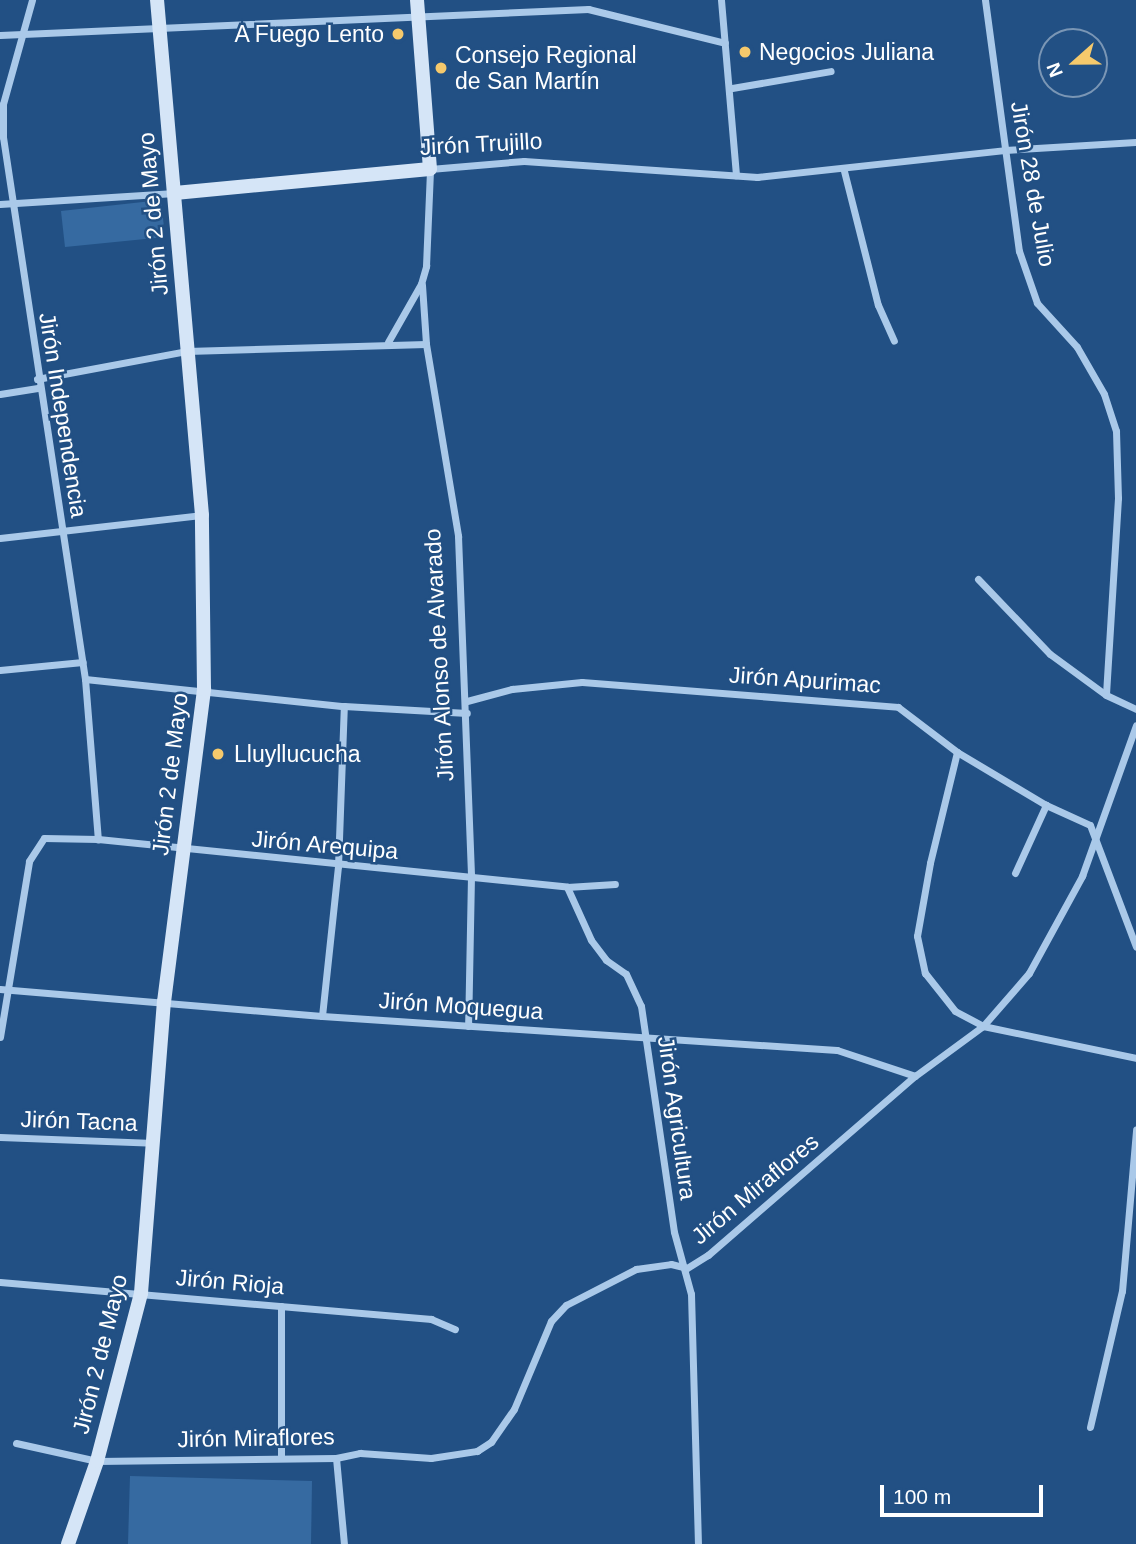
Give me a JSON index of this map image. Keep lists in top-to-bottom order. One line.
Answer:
{"streets":{"main road":["Jirón Trujillo","Jirón 2 de Mayo","Jirón Alonso de Alvarado"],"street":["Jirón 28 de Julio","Jirón Independencia","Jirón Apurimac","Jirón Arequipa","Jirón Moquegua","Jirón Agricultura","Jirón Tacna","Jirón Miraflores","Jirón Rioja"]},"crossings":[["Jirón Trujillo","Jirón 28 de Julio"],["Jirón Trujillo","Jirón 2 de Mayo"],["Jirón Trujillo","Jirón Independencia"],["Jirón Trujillo","Jirón Alonso de Alvarado"],["Jirón 2 de Mayo","Jirón Arequipa"],["Jirón 2 de Mayo","Jirón Moquegua"],["Jirón 2 de Mayo","Jirón Tacna"],["Jirón 2 de Mayo","Jirón Miraflores"],["Jirón 2 de Mayo","Jirón Rioja"],["Jirón Independencia","Jirón Arequipa"],["Jirón Alonso de Alvarado","Jirón Apurimac"],["Jirón Alonso de Alvarado","Jirón Arequipa"],["Jirón Alonso de Alvarado","Jirón Moquegua"],["Jirón Apurimac","Jirón Miraflores"],["Jirón Arequipa","Jirón Moquegua"],["Jirón Arequipa","Jirón Agricultura"],["Jirón Moquegua","Jirón Agricultura"],["Jirón Moquegua","Jirón Miraflores"],["Jirón Agricultura","Jirón Miraflores"]],"places":["A Fuego Lento","Negocios Juliana","Consejo Regional de San Martín","Lluyllucucha"],"scale_bar":"100 m","north":"left"}
